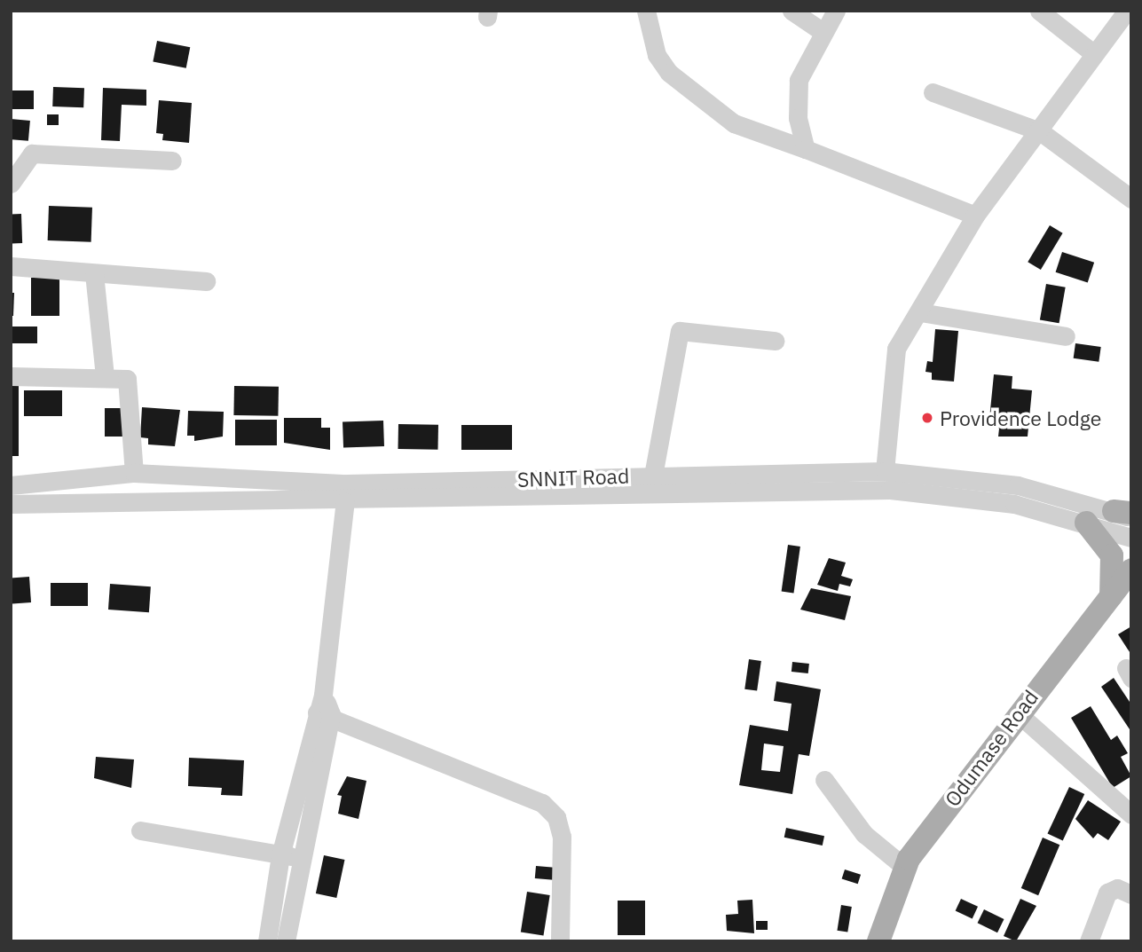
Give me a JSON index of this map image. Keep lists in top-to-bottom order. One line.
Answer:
{"streets":{"main road":["Odumase Road"],"street":["SNNIT Road"]},"places":["Providence Lodge"]}
